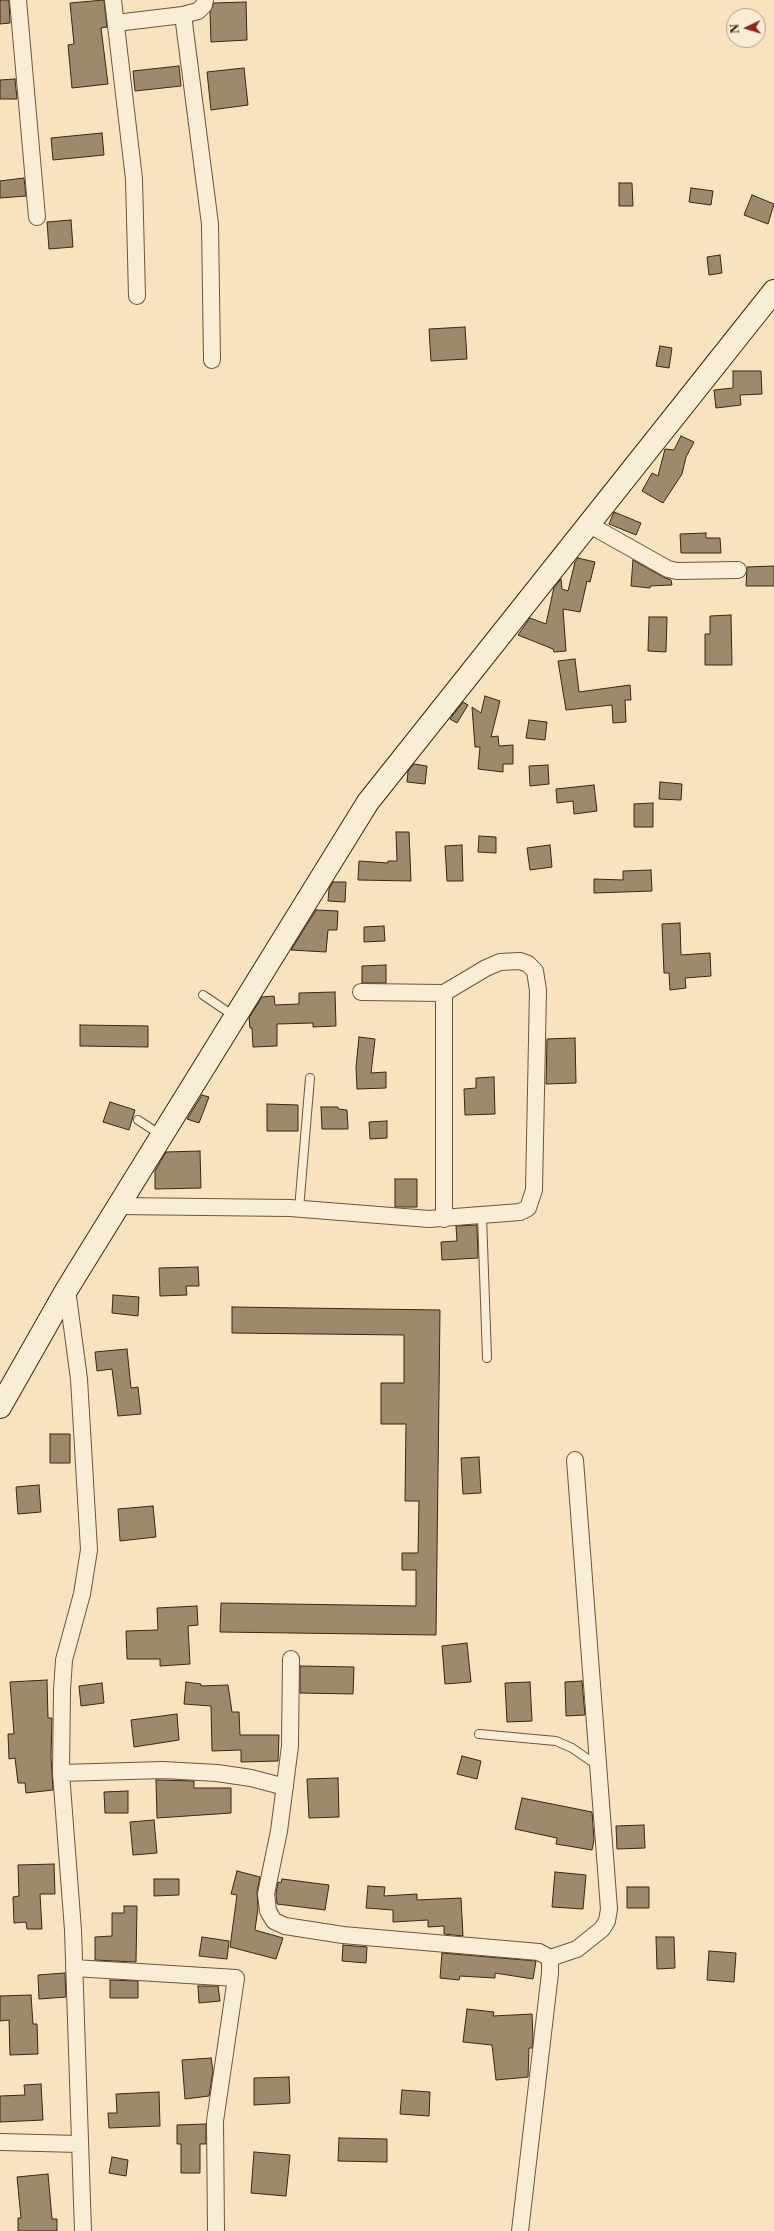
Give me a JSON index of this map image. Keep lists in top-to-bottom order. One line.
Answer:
{"north":"left"}
